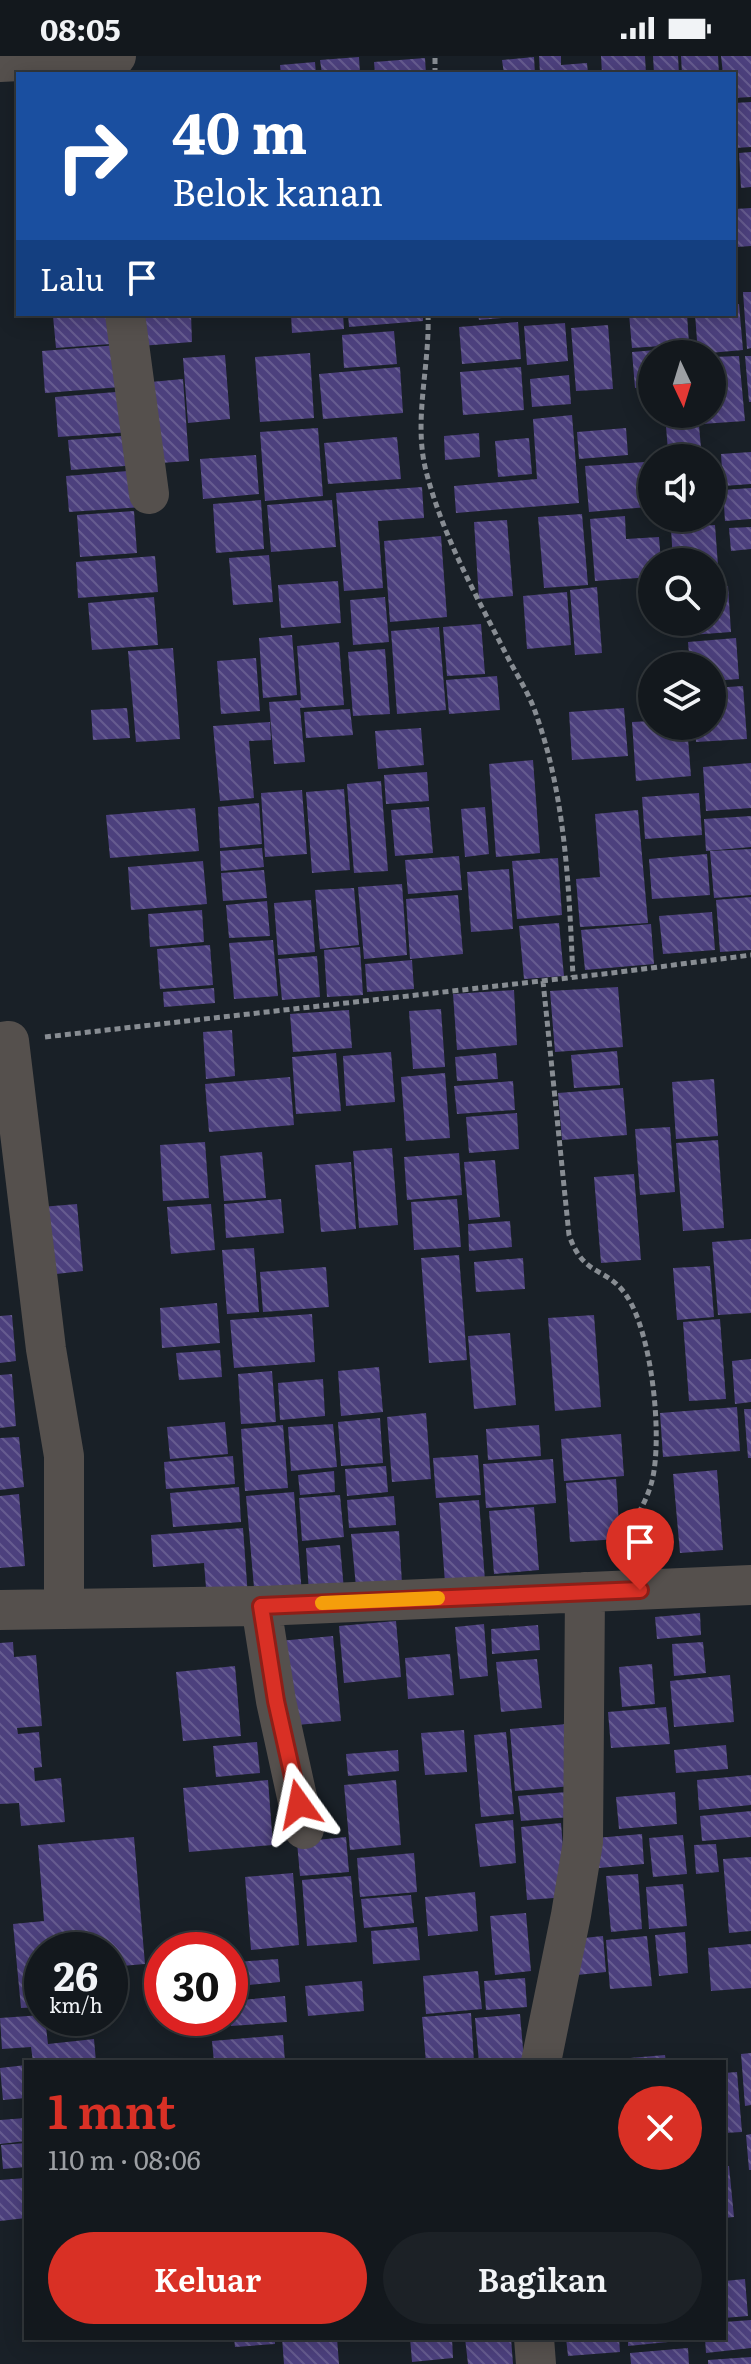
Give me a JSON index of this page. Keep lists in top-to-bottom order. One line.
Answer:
{"north":"bottom","page":{"status":"08:05","turn":["40 m","Belok kanan"],"then":"Lalu","speed":"26 km/h","limit":"30","heading":["1 mnt","110 m · 08:06"],"buttons":["Keluar","Bagikan"]}}
